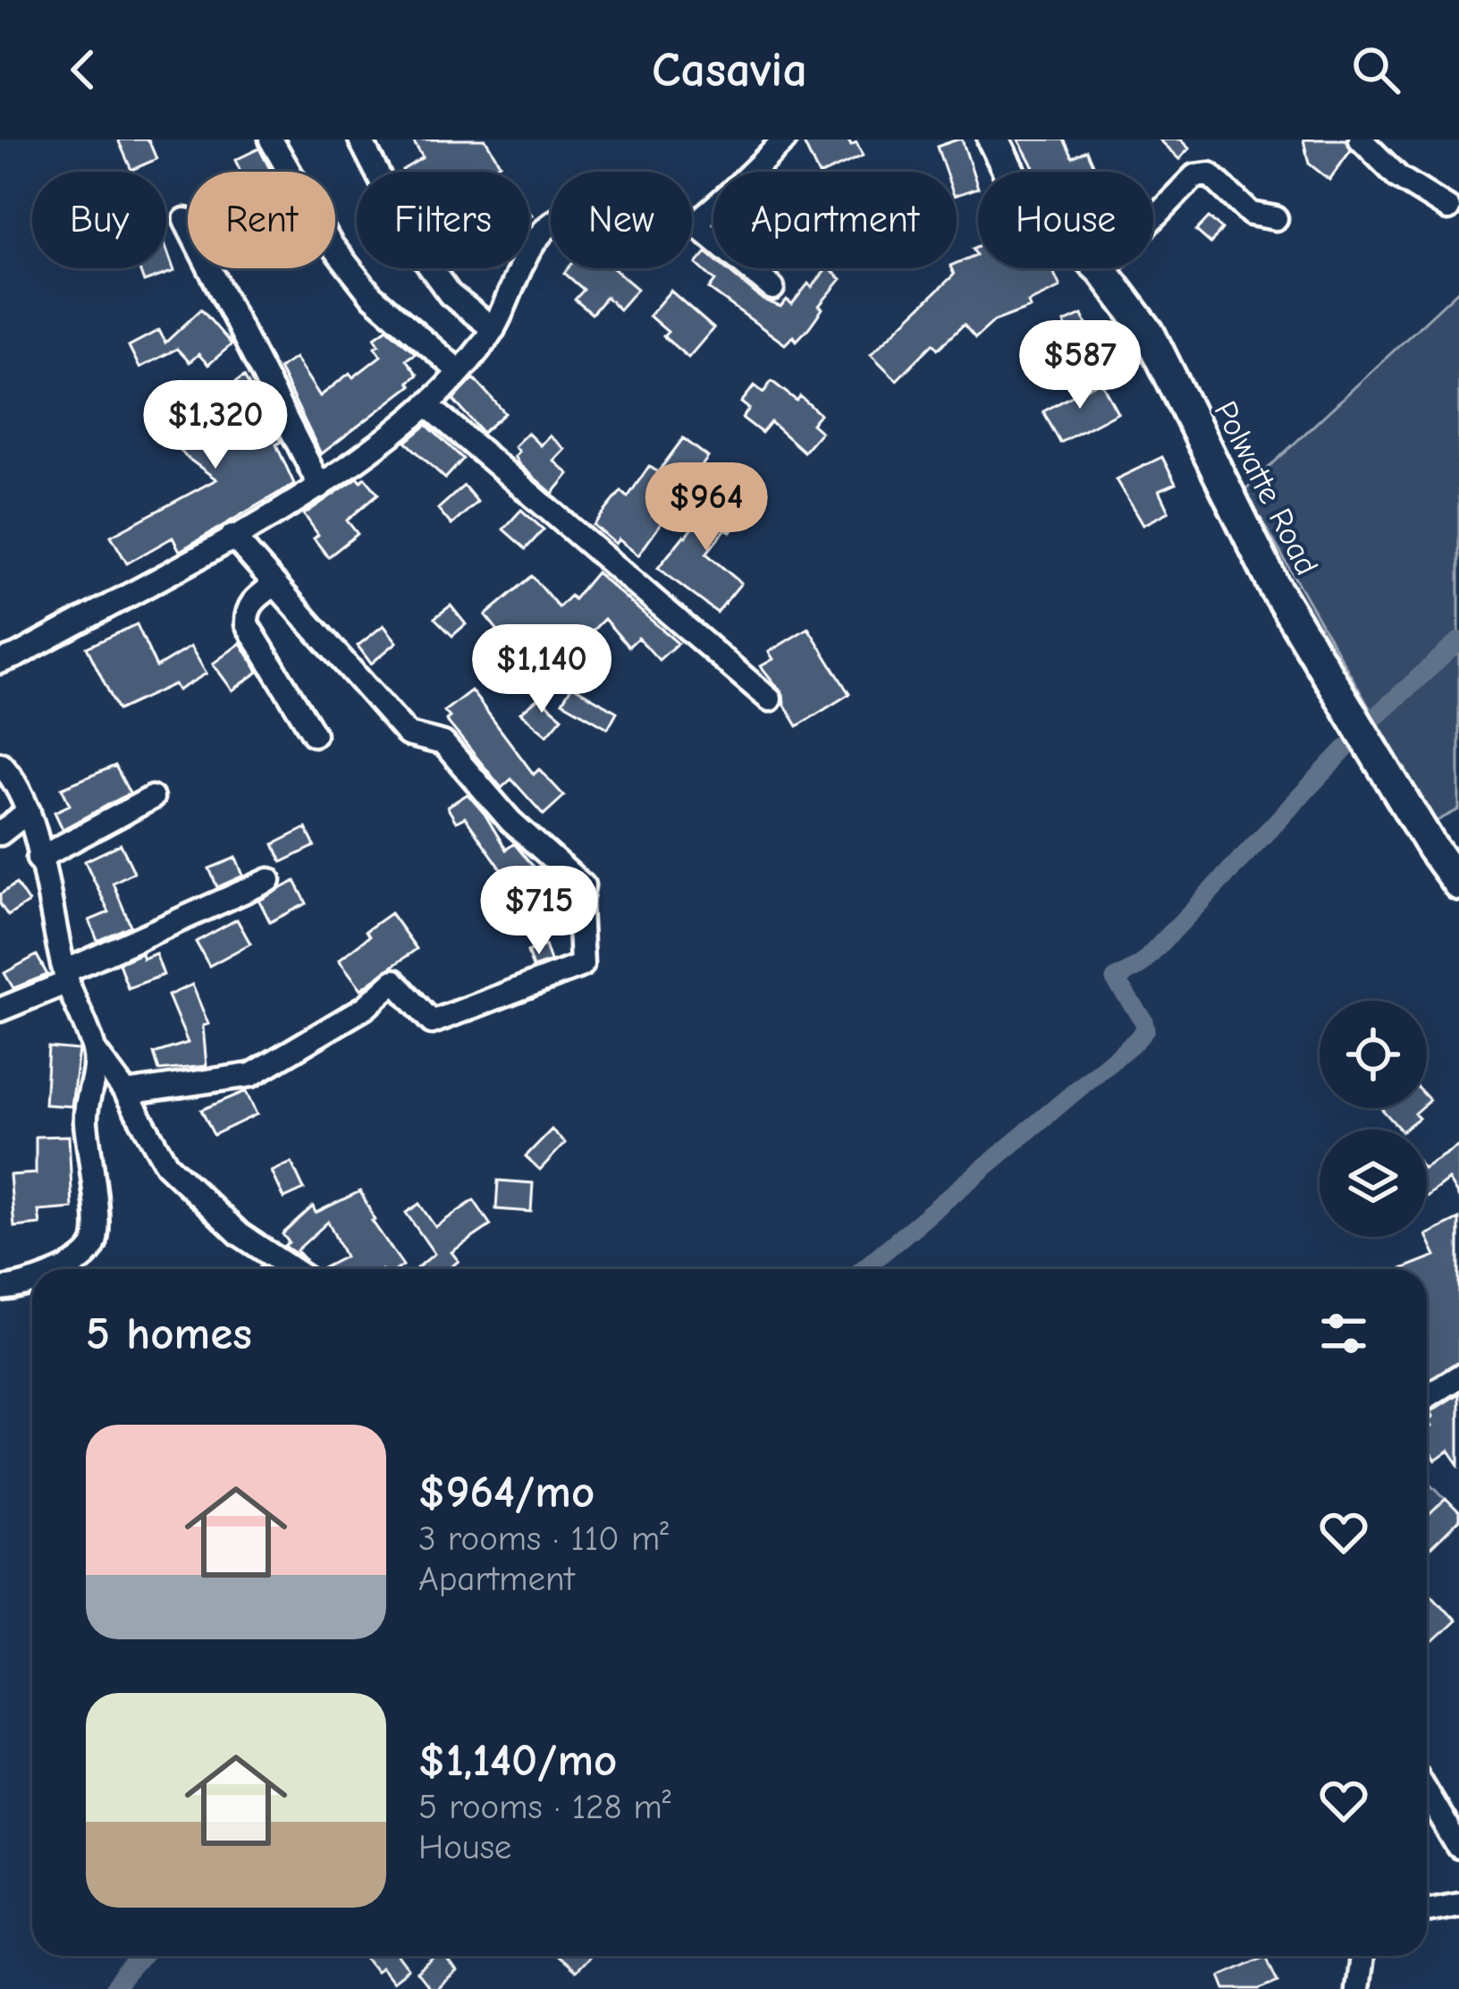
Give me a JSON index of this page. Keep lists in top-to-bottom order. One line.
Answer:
{"streets":{"street":["Polwatte Road"]},"page":{"header":"Casavia","chip":["Buy","Rent","Filters","New","Apartment","House"],"price":["$587","$1,320","$964","$1,140","$715"],"heading":"5 homes","list":[{"name":"$964/mo","note":"3 rooms · 110 m² · Apartment"},{"name":"$1,140/mo","note":"5 rooms · 128 m² · House"}]}}
